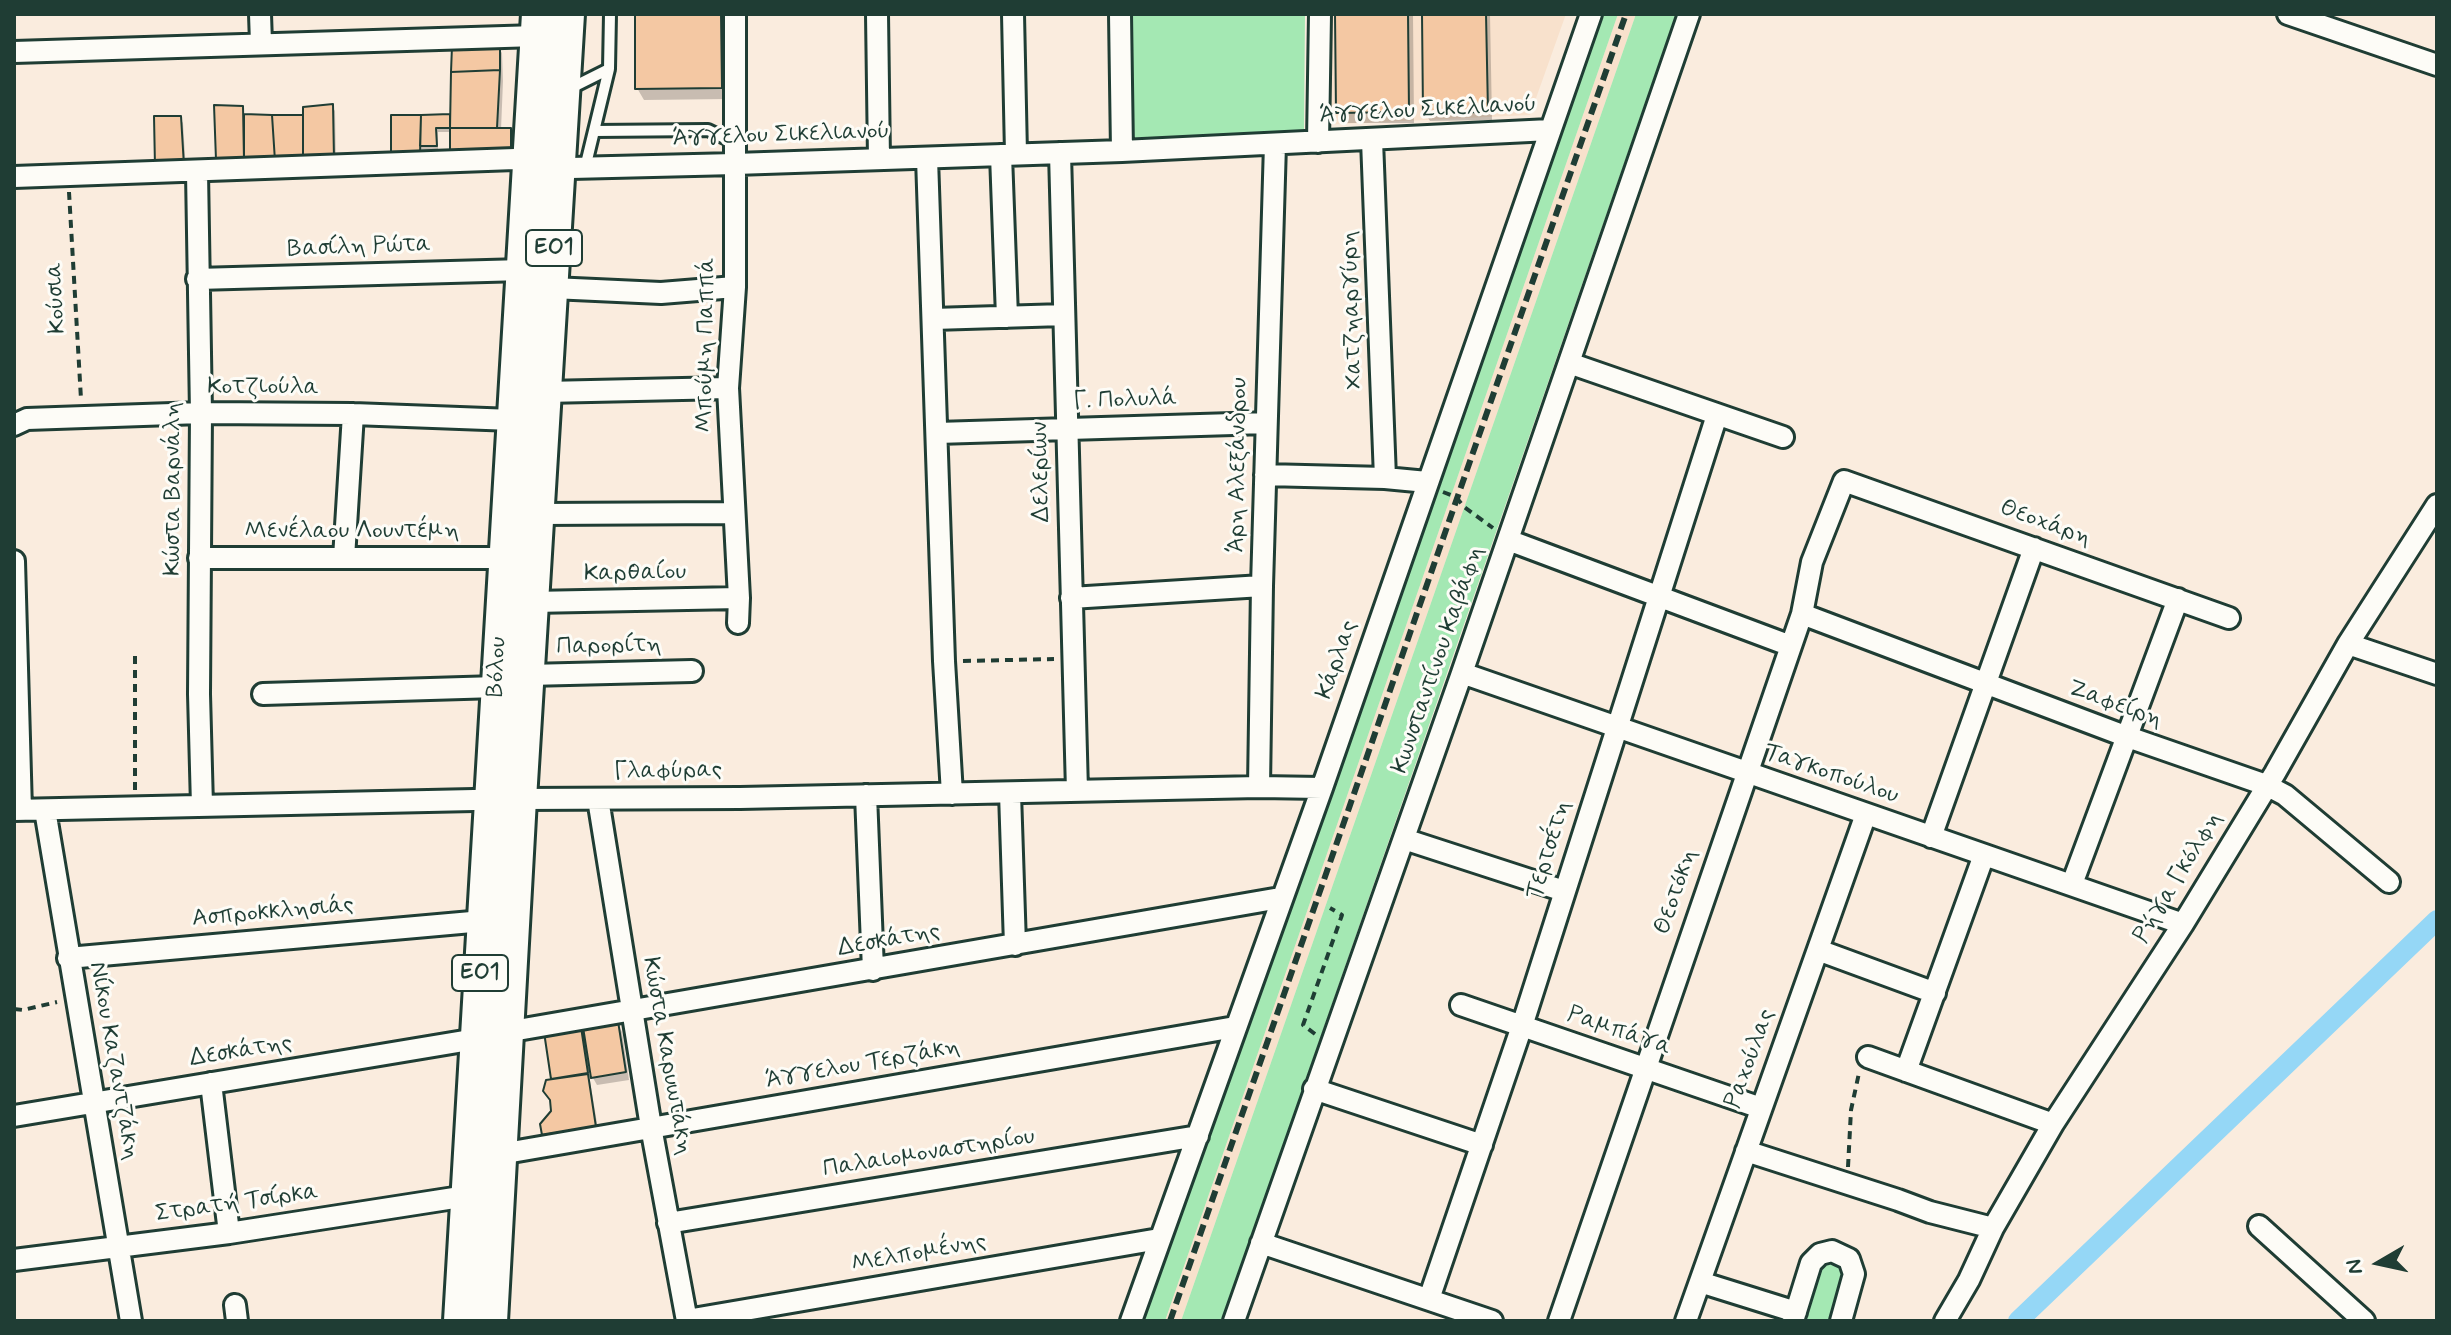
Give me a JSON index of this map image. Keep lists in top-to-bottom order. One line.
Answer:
{"streets":{"main road":["ΕΟ1","Βόλου"],"street":["Άγγελου Σικελιανού","Βασίλη Ρώτα","Χατζηαργύρη","Μπούμη Παππά","Κοτζιούλα","Γ. Πολυλά","Άρη Αλεξάνδρου","Δελερίων","Κώστα Βαρνάλη","Θεοχάρη","Μενέλαου Λουντέμη","Καρθαίου","Παρορίτη","Κάρλας","Κωνσταντίνου Καβάφη","Ζαφείρη","Γλαφύρας","Ταγκοπούλου","Τερτσέτη","Ρήγα Γκόλφη","Θεοτόκη","Ασπροκκλησιάς","Δεσκάτης","Ραμπάγα","Κώστα Καρυωτάκη","Ραχούλας","Νίκου Καζαντζάκη","Άγγελου Τερζάκη","Παλαιομοναστηρίου","Στρατή Τσίρκα","Μελπομένης"],"path":["Κούσια"]},"crossings":[["Άγγελου Σικελιανού","Κούσια"],["Άγγελου Σικελιανού","Χατζηαργύρη"],["Άγγελου Σικελιανού","Μπούμη Παππά"],["Άγγελου Σικελιανού","Άρη Αλεξάνδρου"],["Άγγελου Σικελιανού","Δελερίων"],["Άγγελου Σικελιανού","Κώστα Βαρνάλη"],["Άγγελου Σικελιανού","Κάρλας"],["Άγγελου Σικελιανού","Βόλου"],["Βασίλη Ρώτα","Κώστα Βαρνάλη"],["Βασίλη Ρώτα","Βόλου"],["Κούσια","Κοτζιούλα"],["Μπούμη Παππά","Καρθαίου"],["Κοτζιούλα","Κώστα Βαρνάλη"],["Κοτζιούλα","Βόλου"],["Γ. Πολυλά","Άρη Αλεξάνδρου"],["Γ. Πολυλά","Δελερίων"],["Άρη Αλεξάνδρου","Γλαφύρας"],["Δελερίων","Γλαφύρας"],["Κώστα Βαρνάλη","Μενέλαου Λουντέμη"],["Κώστα Βαρνάλη","Γλαφύρας"],["Θεοχάρη","Θεοτόκη"],["Μενέλαου Λουντέμη","Βόλου"],["Καρθαίου","Βόλου"],["Παρορίτη","Βόλου"],["Κάρλας","Γλαφύρας"],["Κάρλας","Δεσκάτης"],["Κάρλας","Άγγελου Τερζάκη"],["Κάρλας","Παλαιομοναστηρίου"],["Κάρλας","Μελπομένης"],["Κωνσταντίνου Καβάφη","Ταγκοπούλου"],["Βόλου","Γλαφύρας"],["Βόλου","Ασπροκκλησιάς"],["Βόλου","Δεσκάτης"],["Βόλου","Άγγελου Τερζάκη"],["Βόλου","Στρατή Τσίρκα"],["Ζαφείρη","Ρήγα Γκόλφη"],["Ζαφείρη","Θεοτόκη"],["Γλαφύρας","Κώστα Καρυωτάκη"],["Γλαφύρας","Νίκου Καζαντζάκη"],["Ταγκοπούλου","Τερτσέτη"],["Ταγκοπούλου","Ρήγα Γκόλφη"],["Ταγκοπούλου","Θεοτόκη"],["Ταγκοπούλου","Ραχούλας"],["Τερτσέτη","Ραμπάγα"],["Θεοτόκη","Ραμπάγα"],["Ασπροκκλησιάς","Νίκου Καζαντζάκη"],["Δεσκάτης","Κώστα Καρυωτάκη"],["Δεσκάτης","Νίκου Καζαντζάκη"],["Ραμπάγα","Ραχούλας"],["Κώστα Καρυωτάκη","Άγγελου Τερζάκη"],["Κώστα Καρυωτάκη","Παλαιομοναστηρίου"],["Κώστα Καρυωτάκη","Μελπομένης"],["Νίκου Καζαντζάκη","Στρατή Τσίρκα"]],"north":"left"}
